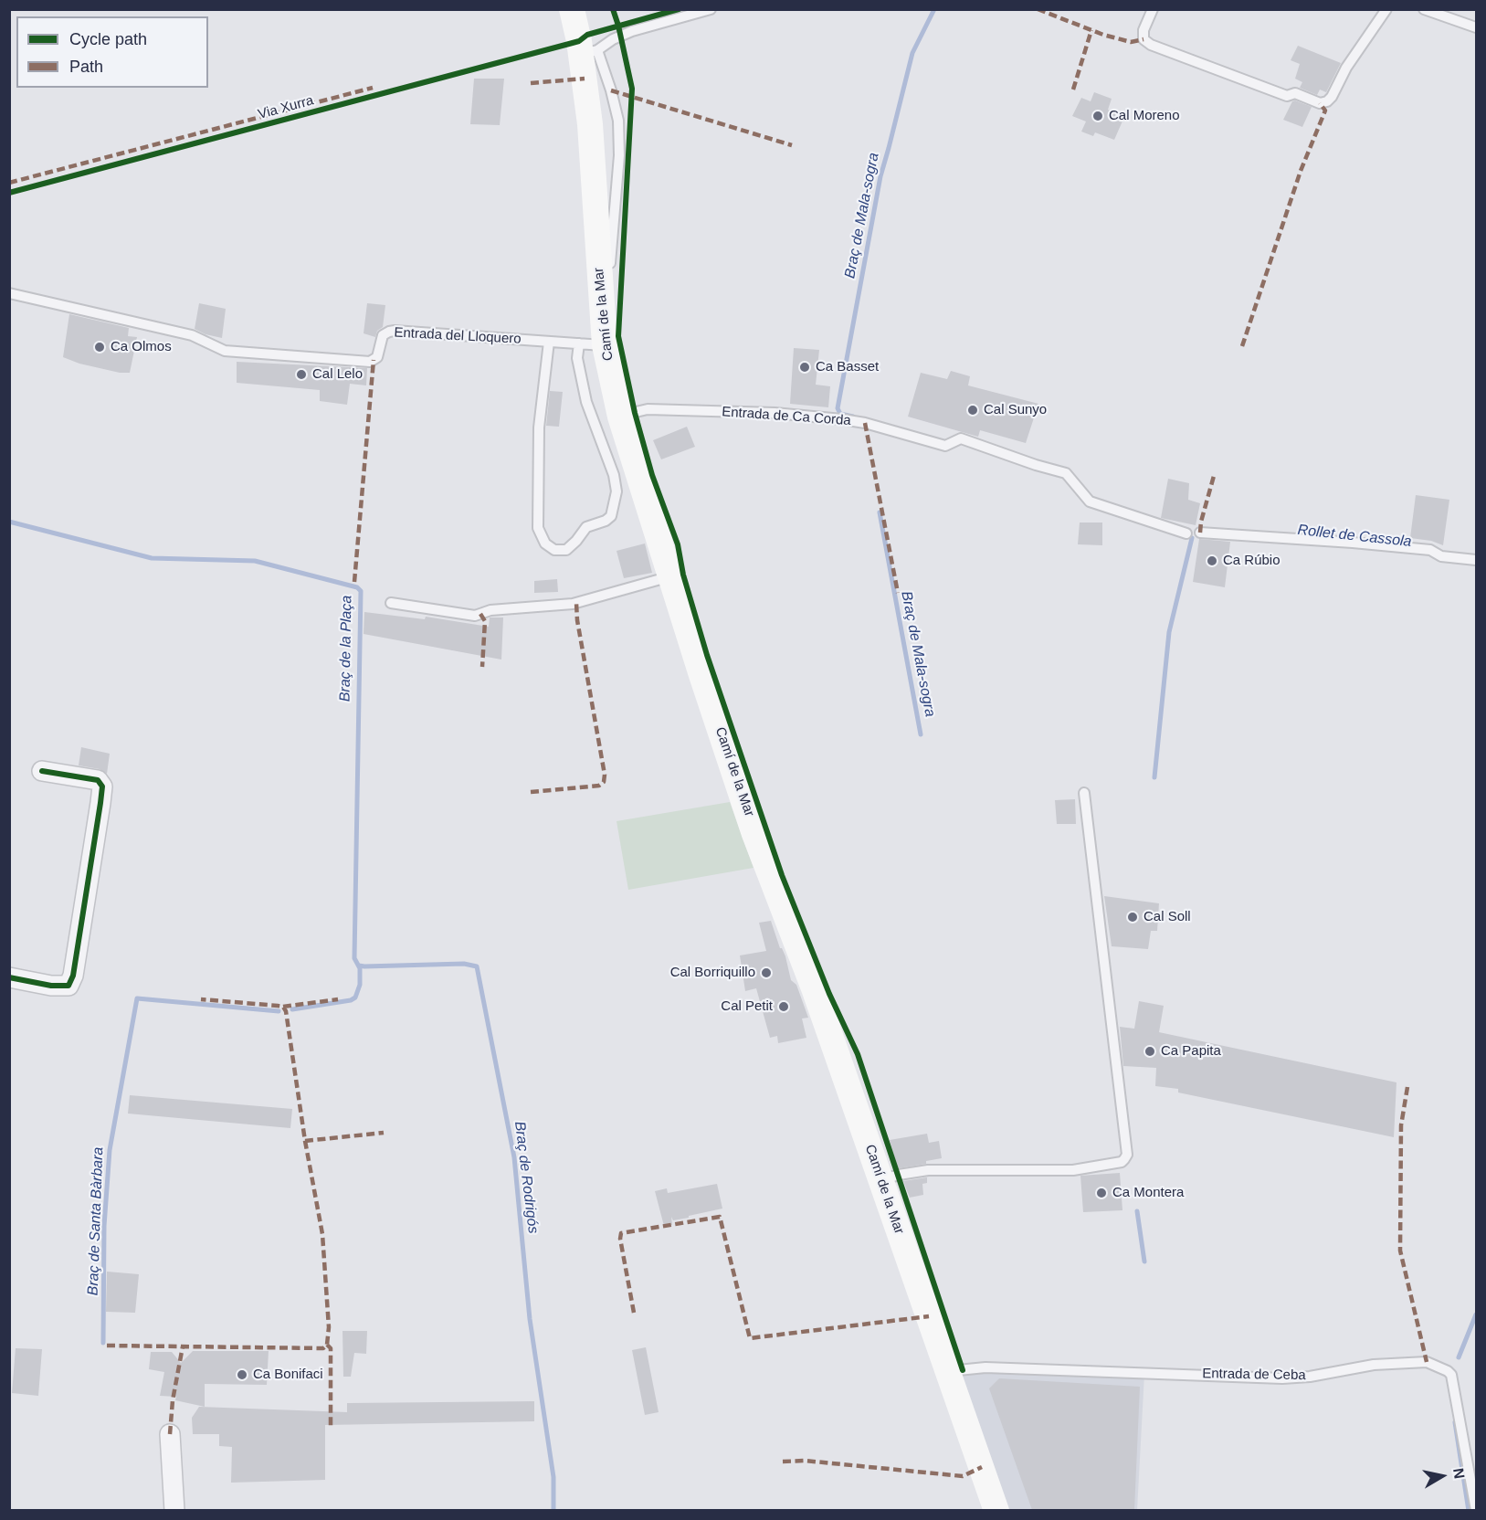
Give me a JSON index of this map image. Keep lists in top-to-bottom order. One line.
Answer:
{"streets":{"main road":["Camí de la Mar"],"lane":["Entrada del Lloquero","Entrada de Ca Corda","Entrada de Ceba"],"cycle path":["Via Xurra"]},"crossings":[["Camí de la Mar","Entrada del Lloquero"],["Camí de la Mar","Entrada de Ca Corda"],["Camí de la Mar","Entrada de Ceba"]],"water":["Braç de Mala-sogra","Rollet de Cassola","Braç de la Plaça","Braç de Rodrigós","Braç de Santa Bàrbara"],"places":["Cal Moreno","Ca Olmos","Ca Basset","Cal Lelo","Cal Sunyo","Ca Rúbio","Cal Soll","Cal Borriquillo","Cal Petit","Ca Papita","Ca Montera","Ca Bonifaci"],"legend":["Cycle path","Path"],"north":"right"}
